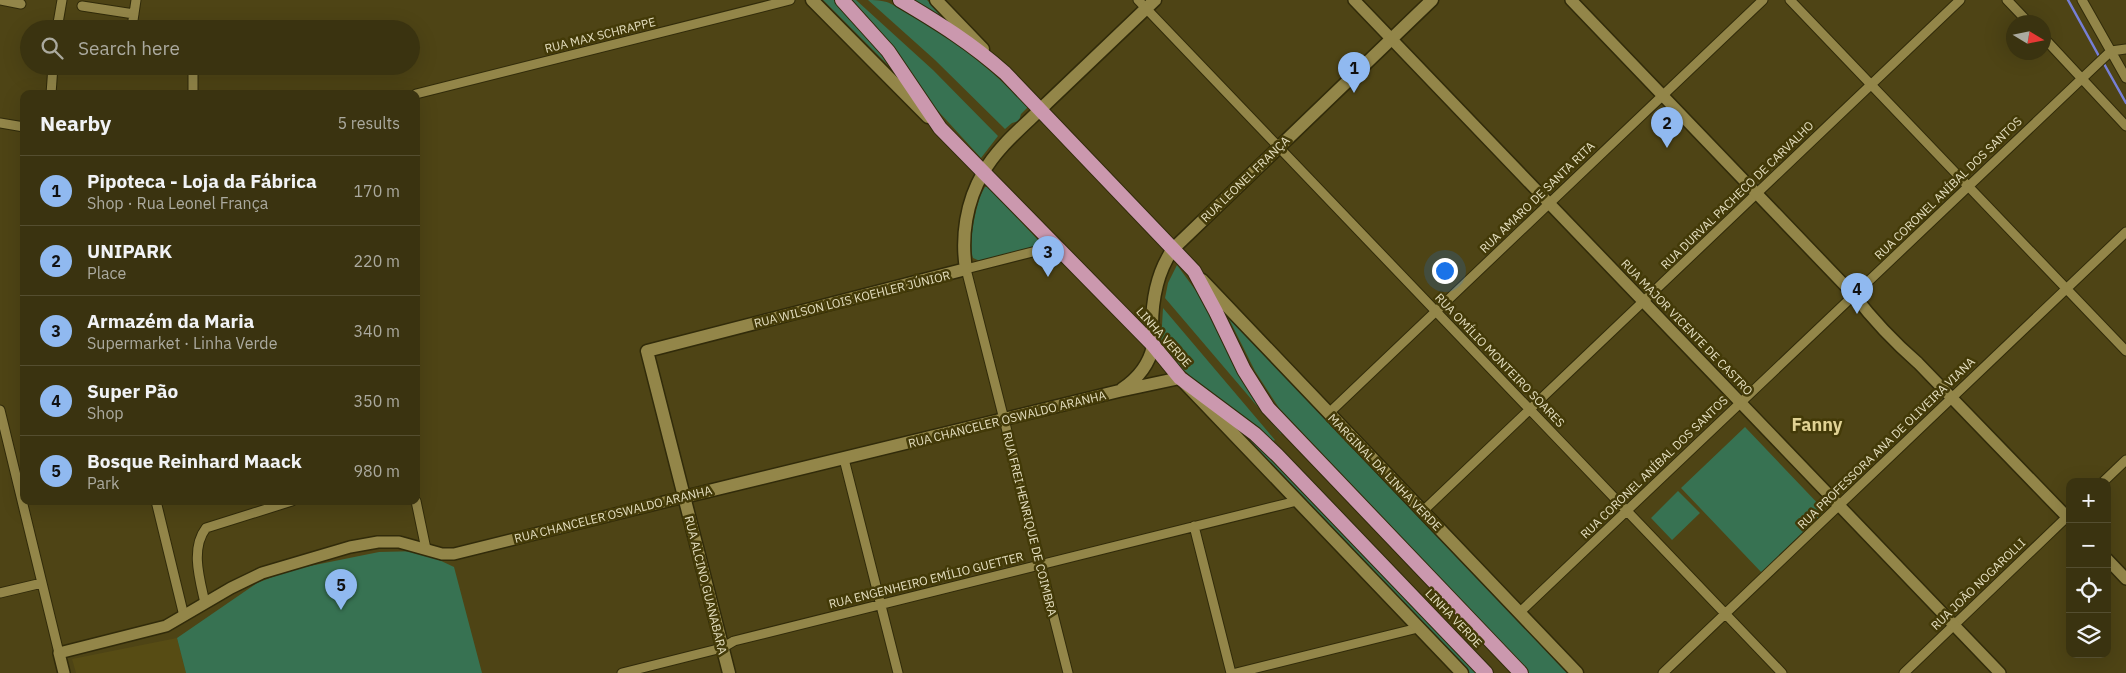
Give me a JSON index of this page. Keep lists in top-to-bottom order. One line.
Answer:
{"streets":{"highway":["LINHA VERDE"],"main road":["RUA LEONEL FRANÇA","RUA WILSON LOIS KOEHLER JÚNIOR","RUA CHANCELER OSWALDO ARANHA","MARGINAL DA LINHA VERDE","RUA FREI HENRIQUE DE COIMBRA","RUA ALCINO GUANABARA"],"street":["RUA MAX SCHRAPPE","RUA CORONEL ANÍBAL DOS SANTOS","RUA DURVAL PACHECO DE CARVALHO","RUA AMARO DE SANTA RITA","RUA MAJOR VICENTE DE CASTRO","RUA OMÍLIO MONTEIRO SOARES","RUA PROFESSORA ANA DE OLIVEIRA VIANA","RUA ENGENHEIRO EMÍLIO GUETTER","RUA JOÃO NOGAROLLI"]},"crossings":[["RUA LEONEL FRANÇA","RUA MAJOR VICENTE DE CASTRO"],["RUA LEONEL FRANÇA","LINHA VERDE"],["RUA LEONEL FRANÇA","RUA OMÍLIO MONTEIRO SOARES"],["RUA LEONEL FRANÇA","RUA CHANCELER OSWALDO ARANHA"],["RUA CORONEL ANÍBAL DOS SANTOS","RUA MAJOR VICENTE DE CASTRO"],["RUA CORONEL ANÍBAL DOS SANTOS","RUA OMÍLIO MONTEIRO SOARES"],["RUA CORONEL ANÍBAL DOS SANTOS","MARGINAL DA LINHA VERDE"],["RUA DURVAL PACHECO DE CARVALHO","RUA MAJOR VICENTE DE CASTRO"],["RUA DURVAL PACHECO DE CARVALHO","RUA OMÍLIO MONTEIRO SOARES"],["RUA DURVAL PACHECO DE CARVALHO","MARGINAL DA LINHA VERDE"],["RUA AMARO DE SANTA RITA","RUA MAJOR VICENTE DE CASTRO"],["RUA AMARO DE SANTA RITA","RUA OMÍLIO MONTEIRO SOARES"],["RUA AMARO DE SANTA RITA","MARGINAL DA LINHA VERDE"],["RUA WILSON LOIS KOEHLER JÚNIOR","LINHA VERDE"],["RUA WILSON LOIS KOEHLER JÚNIOR","RUA FREI HENRIQUE DE COIMBRA"],["RUA WILSON LOIS KOEHLER JÚNIOR","RUA ALCINO GUANABARA"],["RUA MAJOR VICENTE DE CASTRO","RUA PROFESSORA ANA DE OLIVEIRA VIANA"],["RUA MAJOR VICENTE DE CASTRO","RUA JOÃO NOGAROLLI"],["LINHA VERDE","RUA CHANCELER OSWALDO ARANHA"],["LINHA VERDE","MARGINAL DA LINHA VERDE"],["LINHA VERDE","RUA FREI HENRIQUE DE COIMBRA"],["RUA OMÍLIO MONTEIRO SOARES","RUA PROFESSORA ANA DE OLIVEIRA VIANA"],["RUA OMÍLIO MONTEIRO SOARES","RUA FREI HENRIQUE DE COIMBRA"],["RUA CHANCELER OSWALDO ARANHA","RUA FREI HENRIQUE DE COIMBRA"],["RUA CHANCELER OSWALDO ARANHA","RUA ALCINO GUANABARA"],["RUA FREI HENRIQUE DE COIMBRA","RUA ENGENHEIRO EMÍLIO GUETTER"],["RUA ENGENHEIRO EMÍLIO GUETTER","RUA ALCINO GUANABARA"]],"districts":["Fanny"],"north":"right","page":{"search":"Search here","pins":["1","2","3","4","5"],"heading":["Nearby","5 results"],"list":[{"mark":"1","name":"Pipoteca - Loja da Fábrica","note":"Shop · Rua Leonel França","value":"170 m"},{"mark":"2","name":"UNIPARK","note":"Place","value":"220 m"},{"mark":"3","name":"Armazém da Maria","note":"Supermarket · Linha Verde","value":"340 m"},{"mark":"4","name":"Super Pão","note":"Shop","value":"350 m"},{"mark":"5","name":"Bosque Reinhard Maack","note":"Park","value":"980 m"}],"map_buttons":["+","−"]}}
